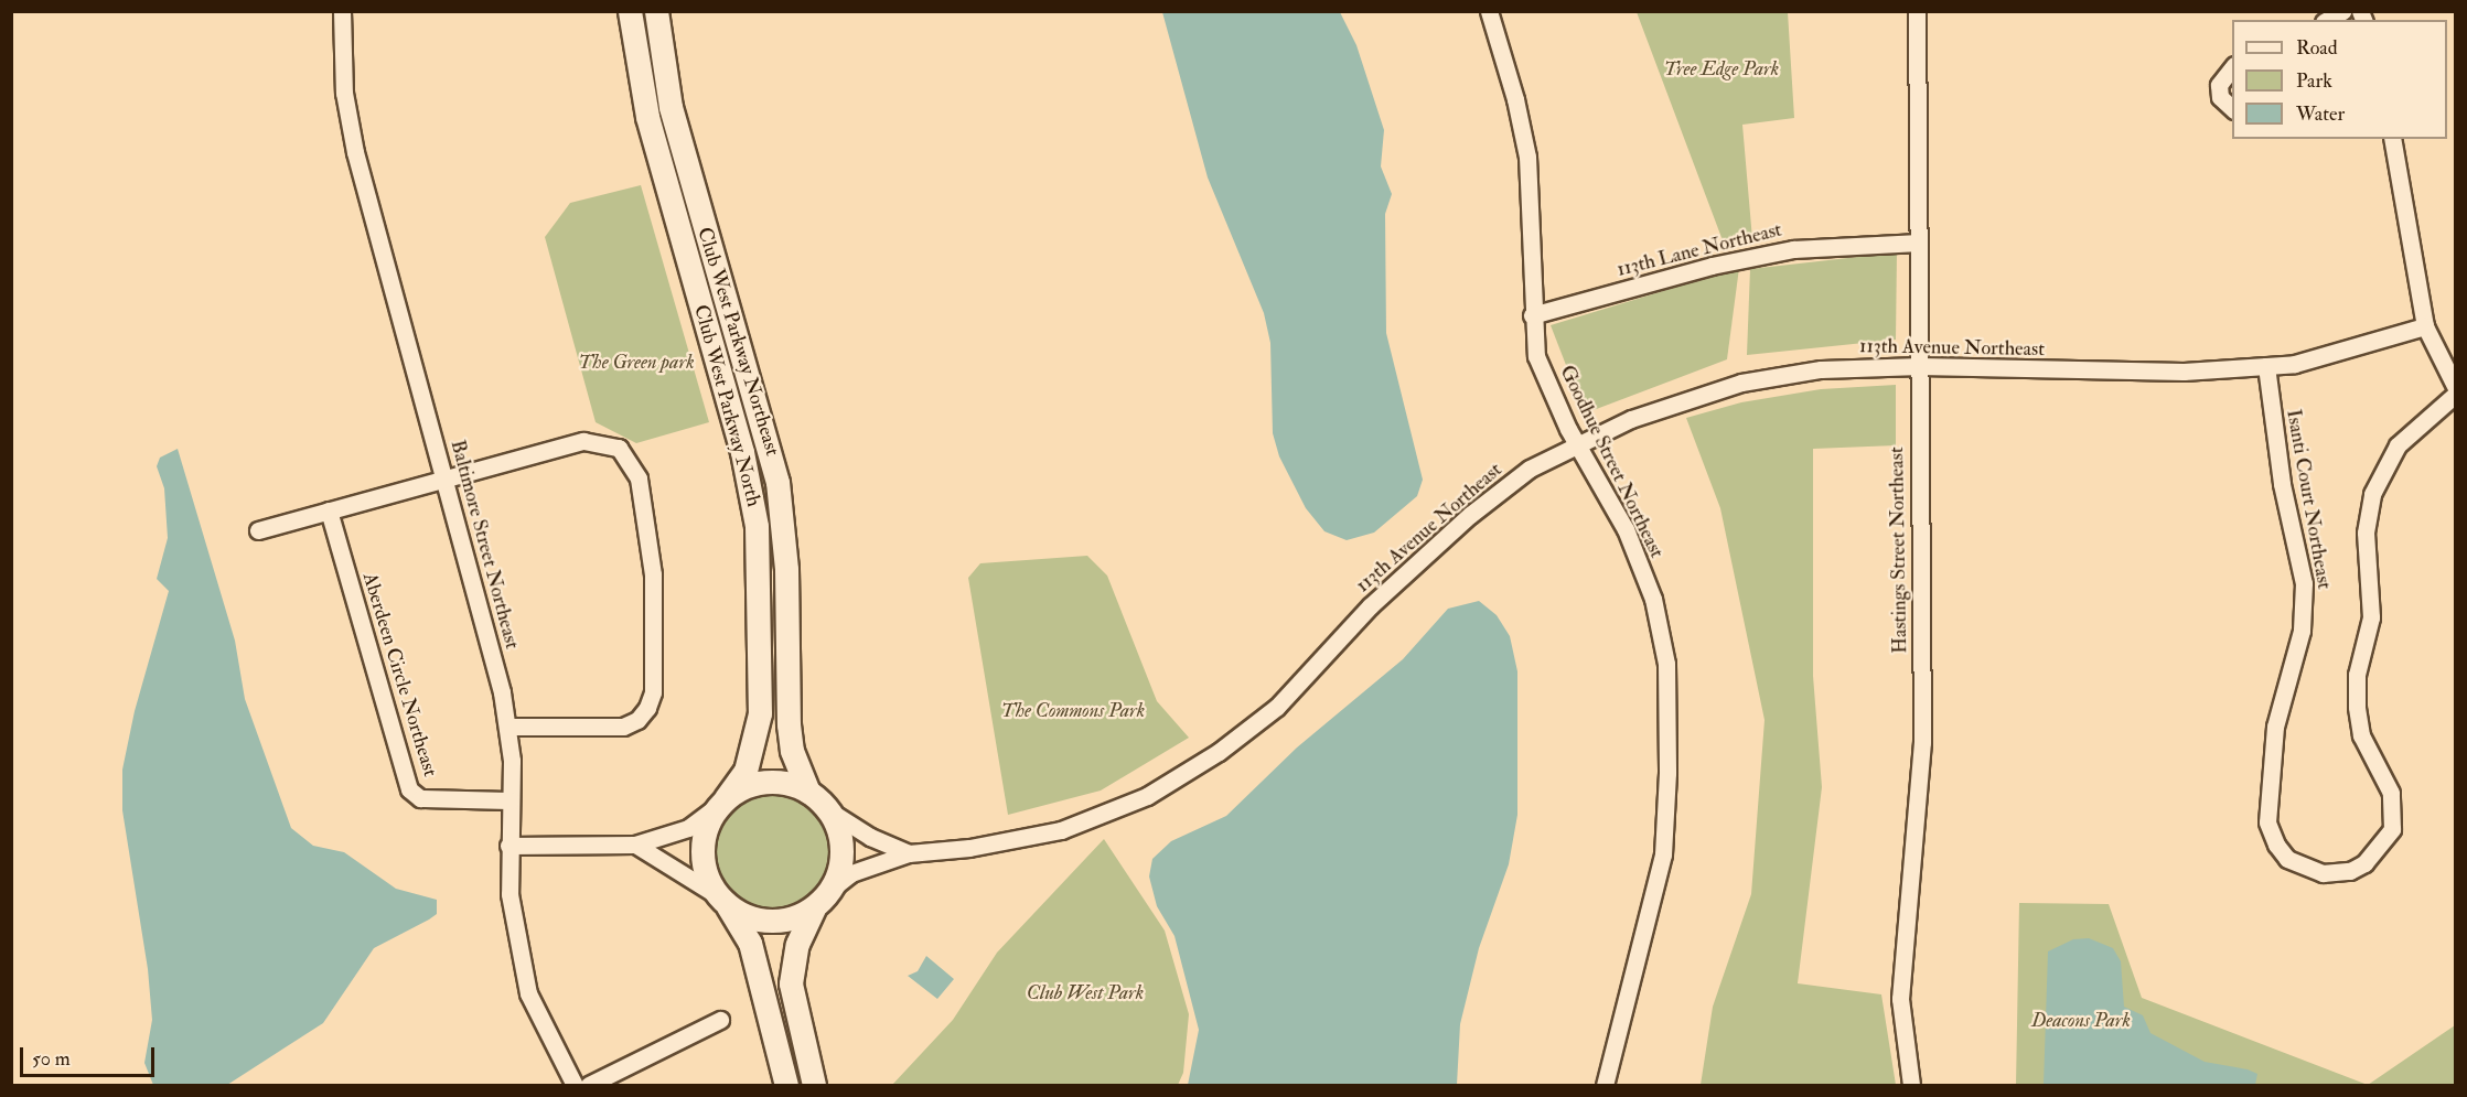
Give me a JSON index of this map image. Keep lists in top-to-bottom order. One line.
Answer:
{"streets":{"street":["113th Lane Northeast","Club West Parkway Northeast","113th Avenue Northeast","Club West Parkway North","Goodhue Street Northeast","Isanti Court Northeast","Baltimore Street Northeast","Hastings Street Northeast","Aberdeen Circle Northeast"]},"crossings":[["113th Lane Northeast","Goodhue Street Northeast"],["113th Lane Northeast","Hastings Street Northeast"],["Club West Parkway Northeast","113th Avenue Northeast"],["Club West Parkway Northeast","Club West Parkway North"],["113th Avenue Northeast","Club West Parkway North"],["113th Avenue Northeast","Goodhue Street Northeast"],["113th Avenue Northeast","Isanti Court Northeast"],["113th Avenue Northeast","Hastings Street Northeast"],["Baltimore Street Northeast","Aberdeen Circle Northeast"]],"parks":["Tree Edge Park","The Green park","The Commons Park","Club West Park","Deacons Park"],"legend":["Road","Park","Water"],"scale_bar":"50 m"}
